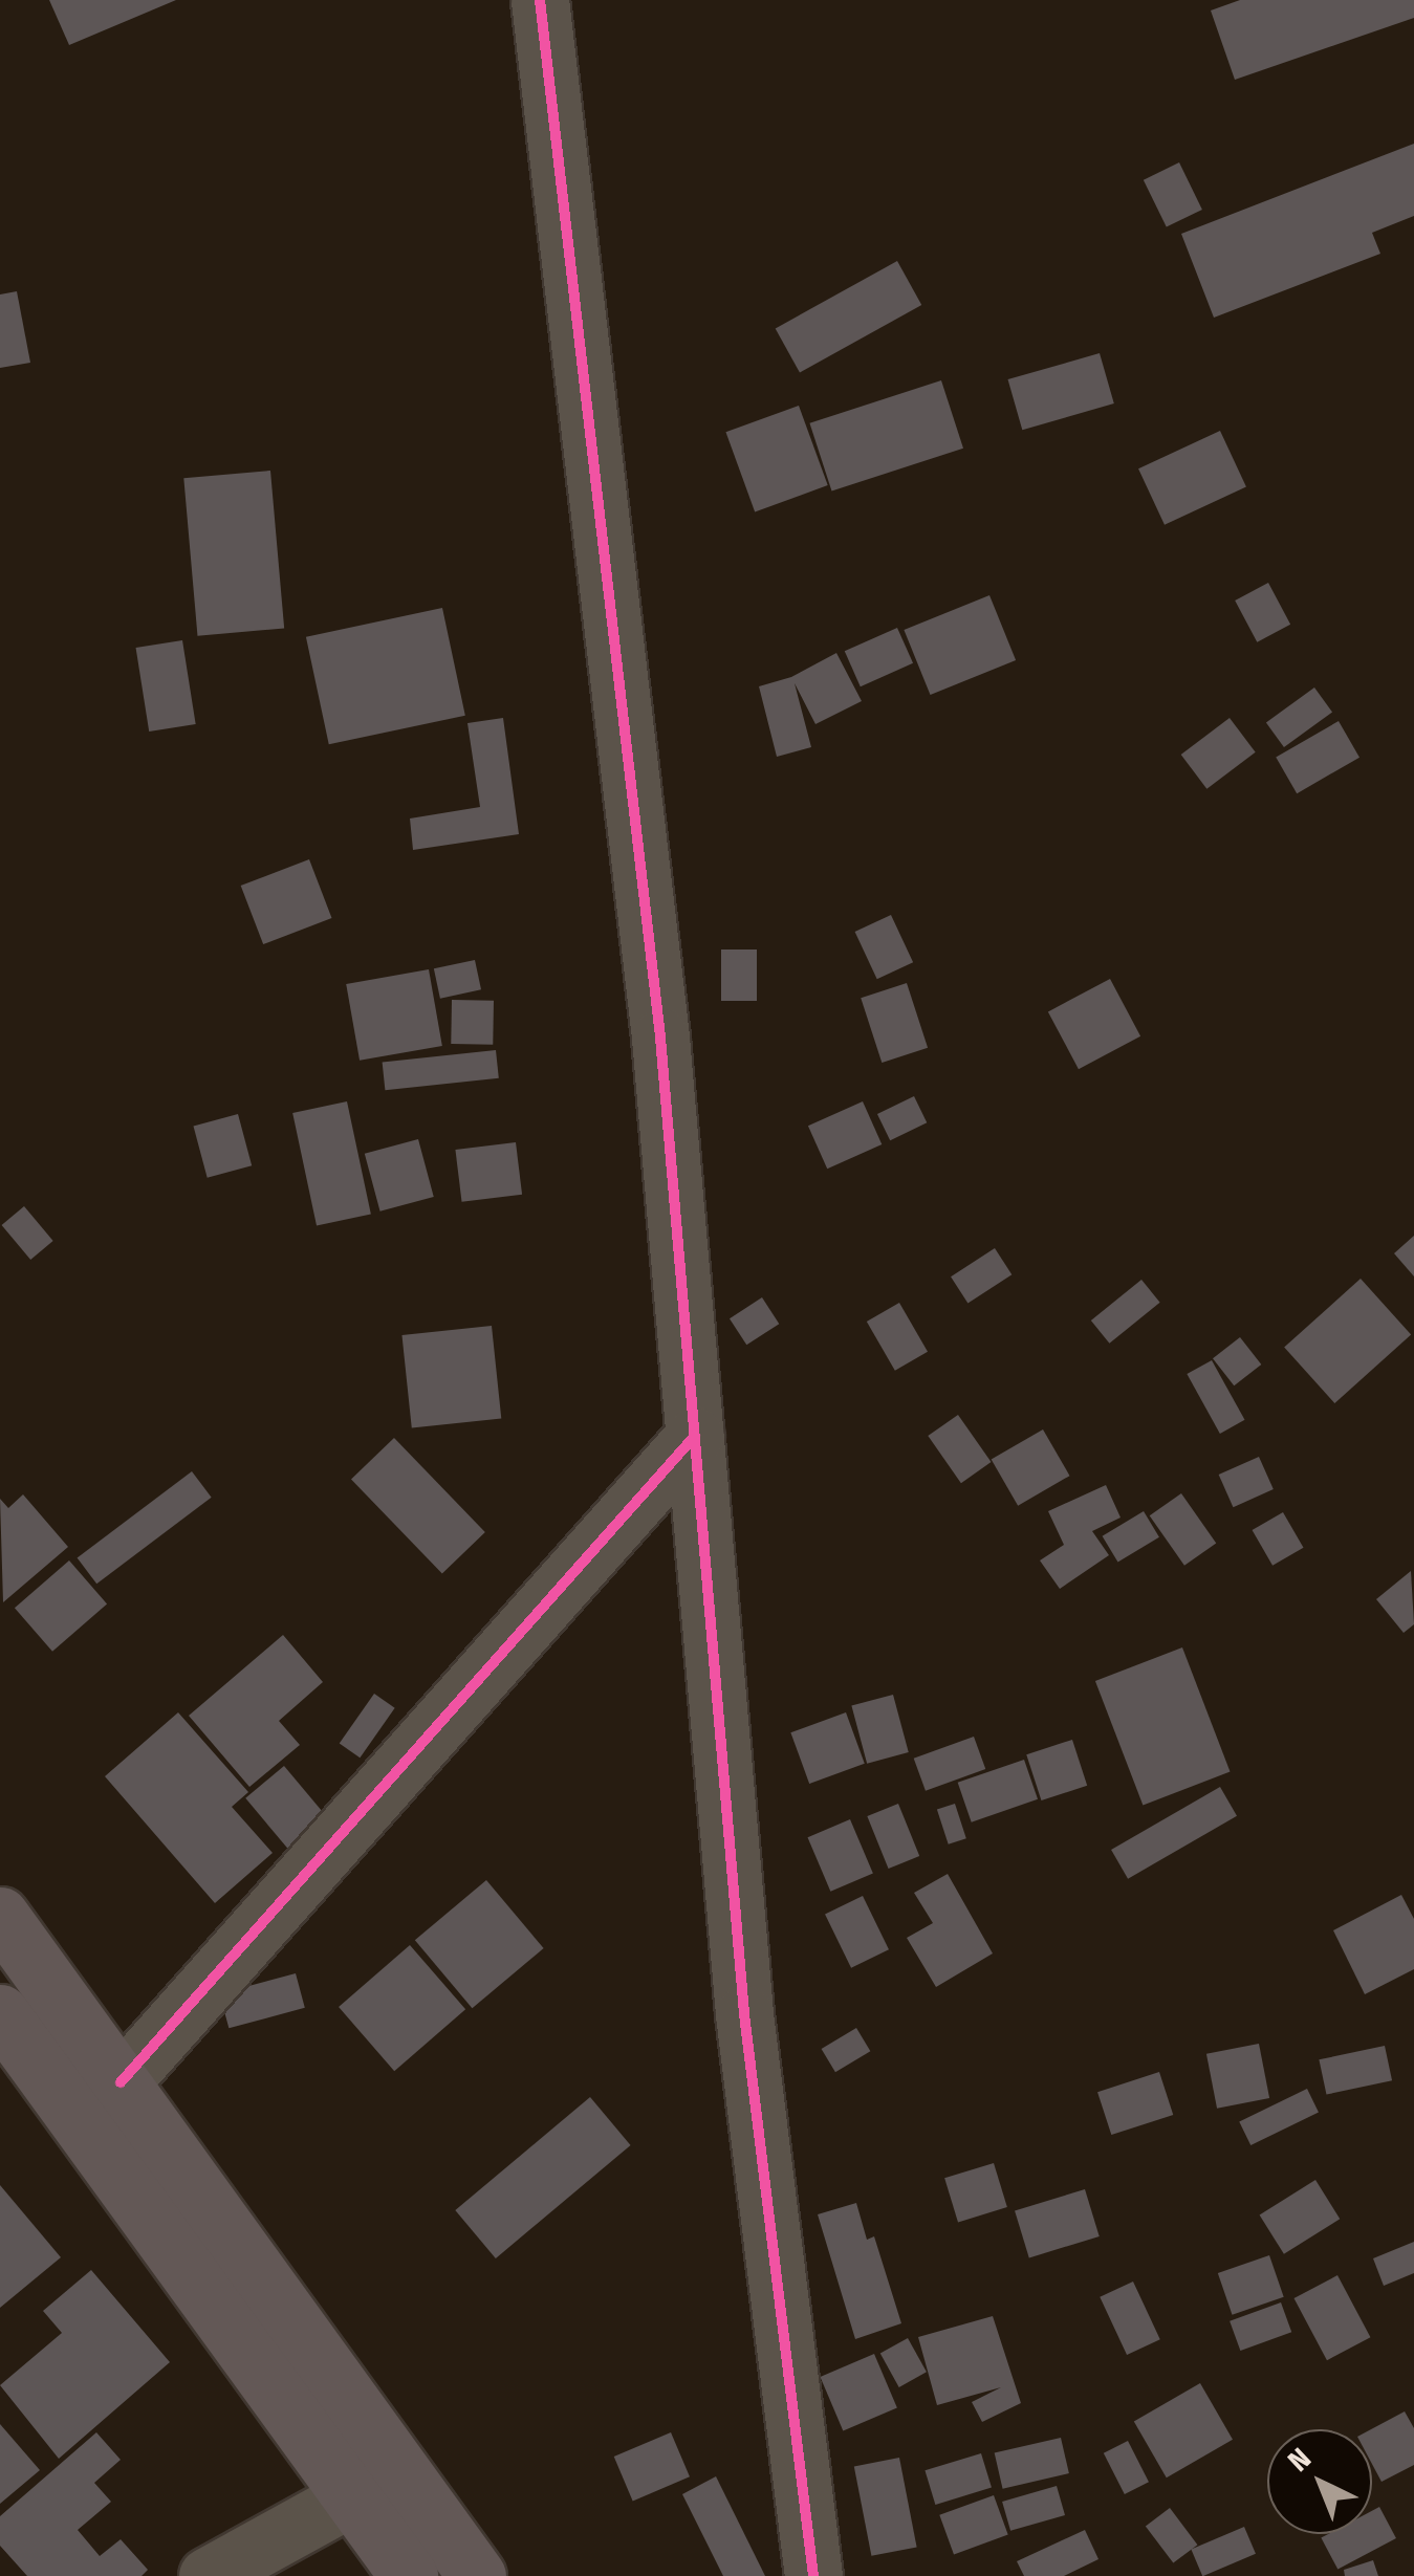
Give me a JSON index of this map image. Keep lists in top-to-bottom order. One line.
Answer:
{"north":"top left"}
